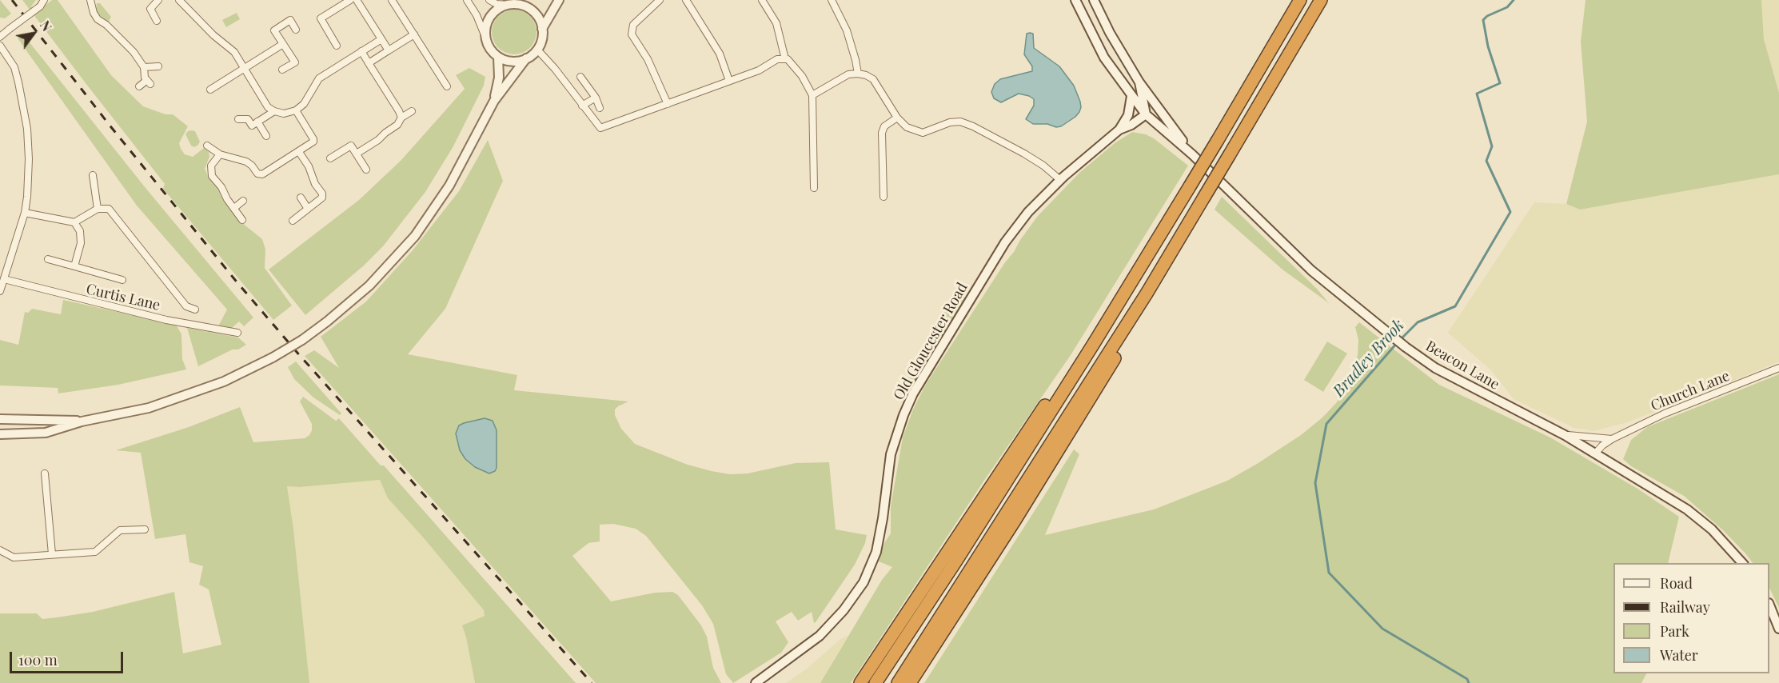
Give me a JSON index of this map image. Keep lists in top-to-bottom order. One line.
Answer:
{"streets":{"main road":["Old Gloucester Road","Beacon Lane"],"street":["Curtis Lane","Church Lane"]},"crossings":[["Beacon Lane","Church Lane"]],"water":["Bradley Brook"],"legend":["Road","Railway","Park","Water"],"scale_bar":"100 m","north":"top right"}
